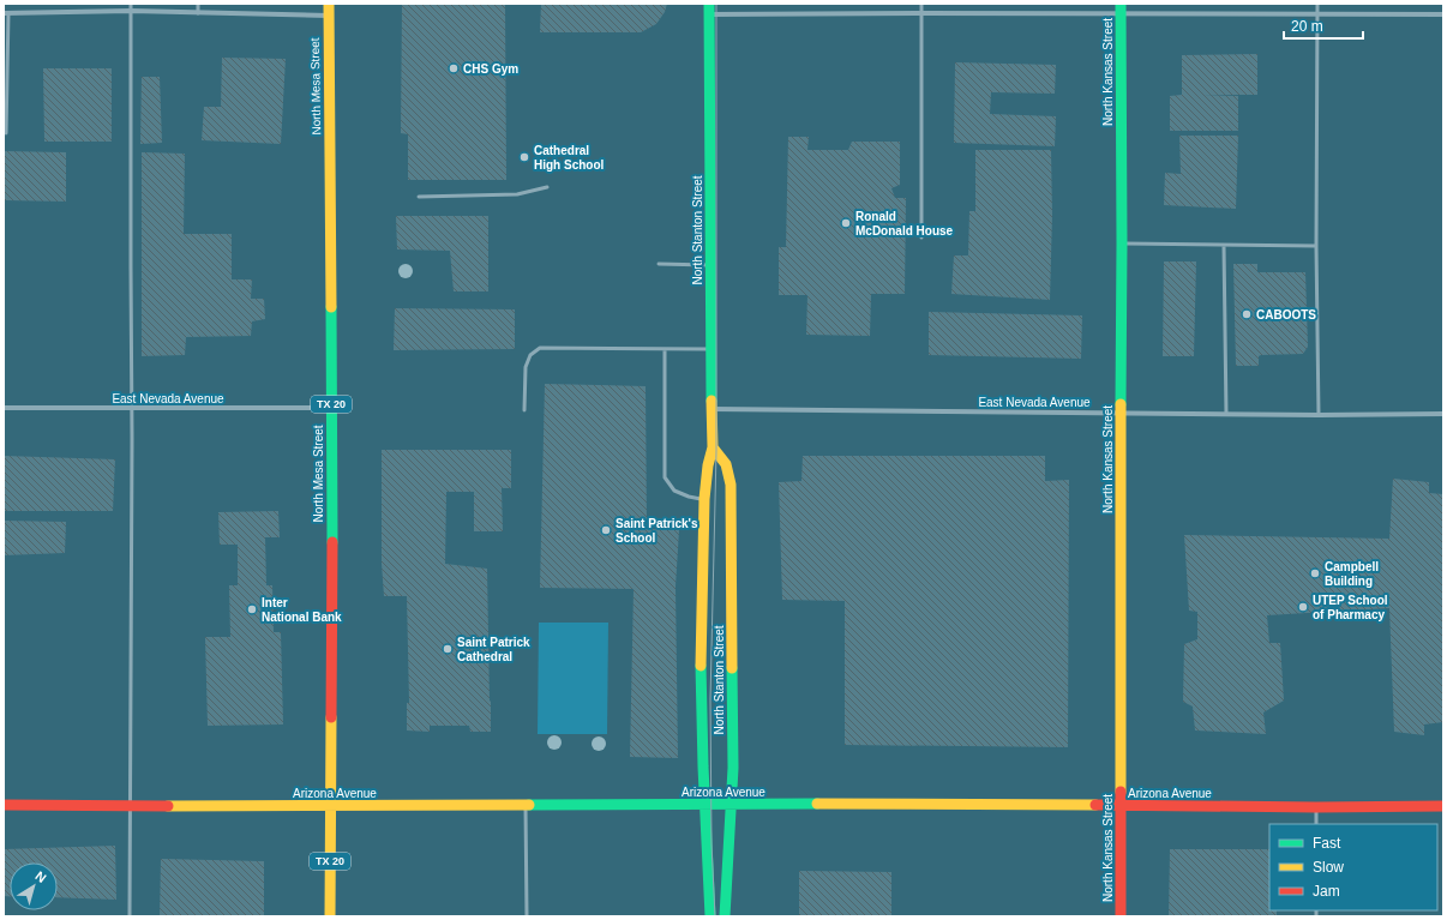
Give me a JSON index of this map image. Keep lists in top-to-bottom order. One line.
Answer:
{"streets":{"main road":["North Kansas Street","North Mesa Street","North Stanton Street","TX 20","Arizona Avenue"],"street":["East Nevada Avenue"]},"crossings":[["North Kansas Street","East Nevada Avenue"],["North Kansas Street","Arizona Avenue"],["North Mesa Street","East Nevada Avenue"],["North Mesa Street","Arizona Avenue"],["North Stanton Street","East Nevada Avenue"],["North Stanton Street","Arizona Avenue"]],"places":["CHS Gym","Cathedral High School","Ronald McDonald House","CABOOTS","Saint Patrick's School","Campbell Building","UTEP School of Pharmacy","Inter National Bank","Saint Patrick Cathedral"],"legend":["Fast","Slow","Jam"],"scale_bar":"20 m","north":"top right"}
